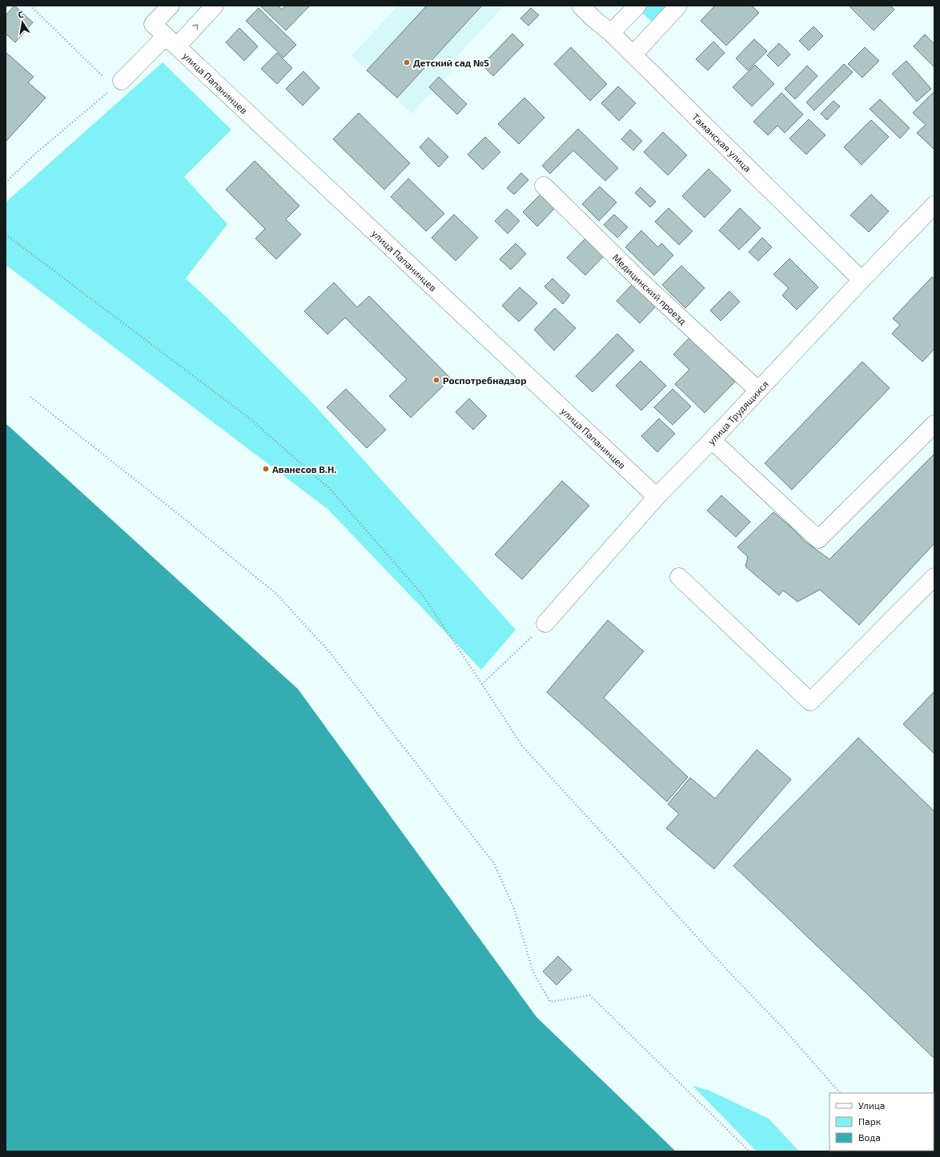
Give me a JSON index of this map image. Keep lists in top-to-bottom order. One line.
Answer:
{"streets":{"street":["улица Папанинцев","Таманская улица","Медицинский проезд","улица Трудящихся"]},"crossings":[["улица Папанинцев","улица Трудящихся"],["Таманская улица","улица Трудящихся"],["Медицинский проезд","улица Трудящихся"]],"places":["Детский сад №5","Роспотребнадзор","Аванесов В.Н."],"legend":["Улица","Парк","Вода"],"north":"top"}
